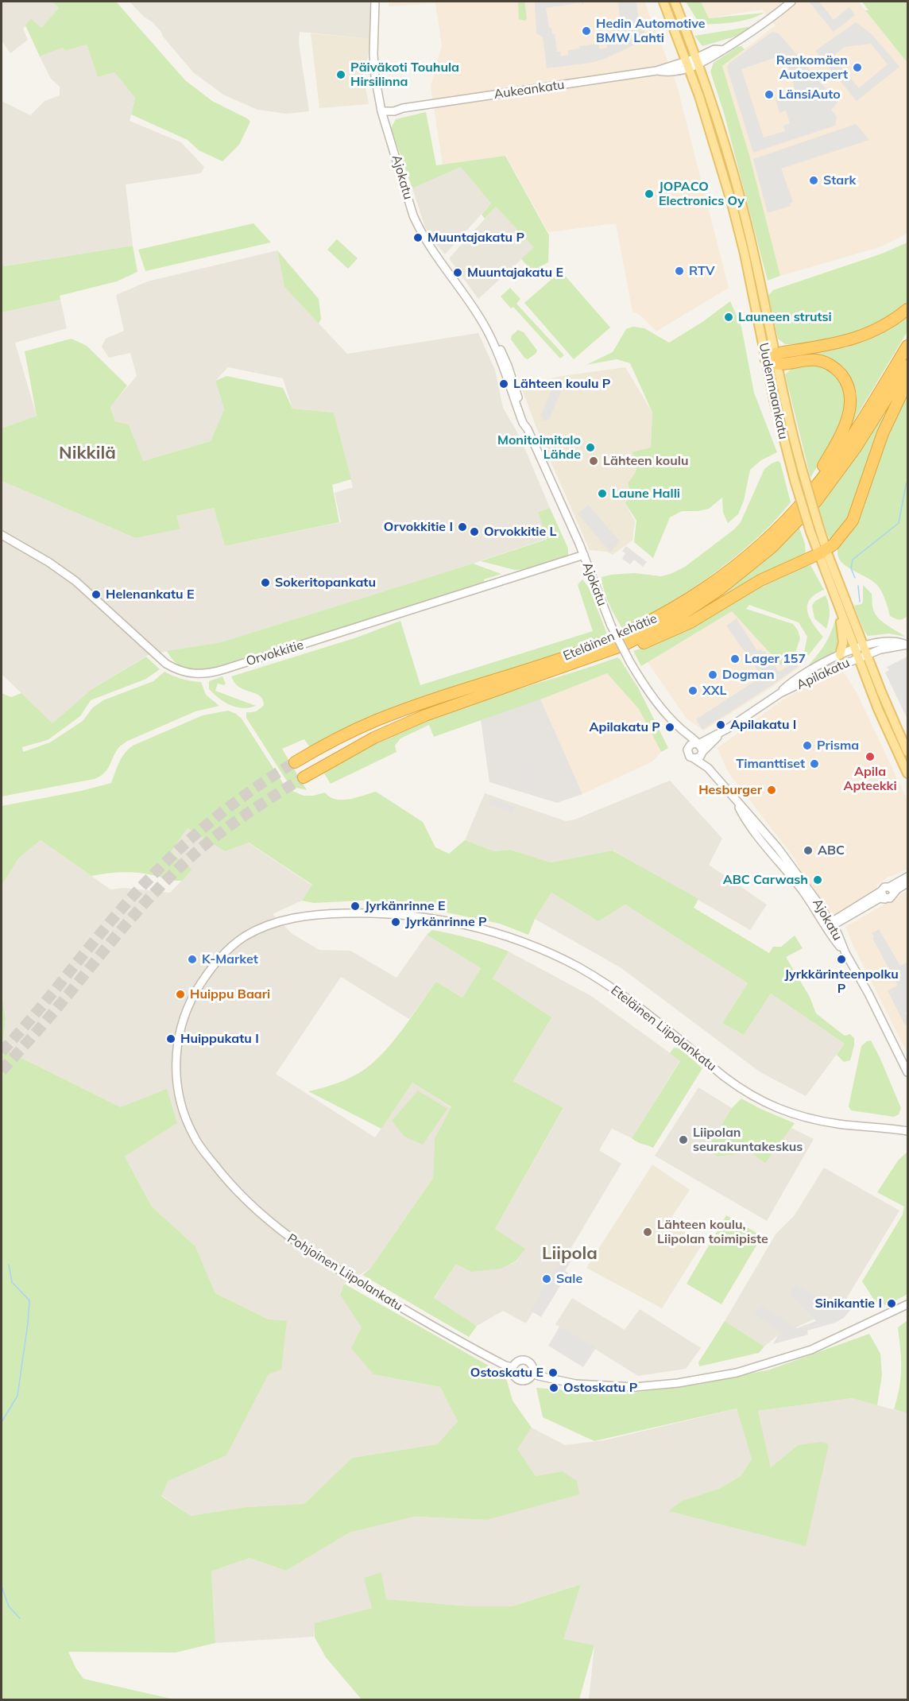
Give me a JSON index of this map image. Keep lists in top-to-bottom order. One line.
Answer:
{"streets":{"highway":["Eteläinen kehätie"],"main road":["Uudenmaankatu"],"street":["Aukeankatu","Ajokatu","Orvokkitie","Apilakatu","Eteläinen Liipolankatu","Pohjoinen Liipolankatu"]},"crossings":[["Aukeankatu","Ajokatu"],["Aukeankatu","Uudenmaankatu"],["Ajokatu","Orvokkitie"],["Ajokatu","Apilakatu"],["Uudenmaankatu","Apilakatu"],["Eteläinen Liipolankatu","Pohjoinen Liipolankatu"]],"districts":["Nikkilä","Liipola"],"places":["Hedin Automotive BMW Lahti","Renkomäen Autoexpert","Päiväkoti Touhula Hirsilinna","LänsiAuto","Stark","JOPACO Electronics Oy","Muuntajakatu P","RTV","Muuntajakatu E","Launeen strutsi","Lähteen koulu P","Monitoimitalo Lähde","Lähteen koulu","Laune Halli","Orvokkitie I","Orvokkitie L","Sokeritopankatu","Helenankatu E","Lager 157","Dogman","XXL","Apilakatu I","Apilakatu P","Prisma","Apila Apteekki","Timanttiset","Hesburger","ABC","ABC Carwash","Jyrkänrinne E","Jyrkänrinne P","K-Market","Jyrkkärinteenpolku P","Huippu Baari","Huippukatu I","Liipolan seurakuntakeskus","Lähteen koulu, Liipolan toimipiste","Sale","Sinikantie I","Ostoskatu E","Ostoskatu P"]}
